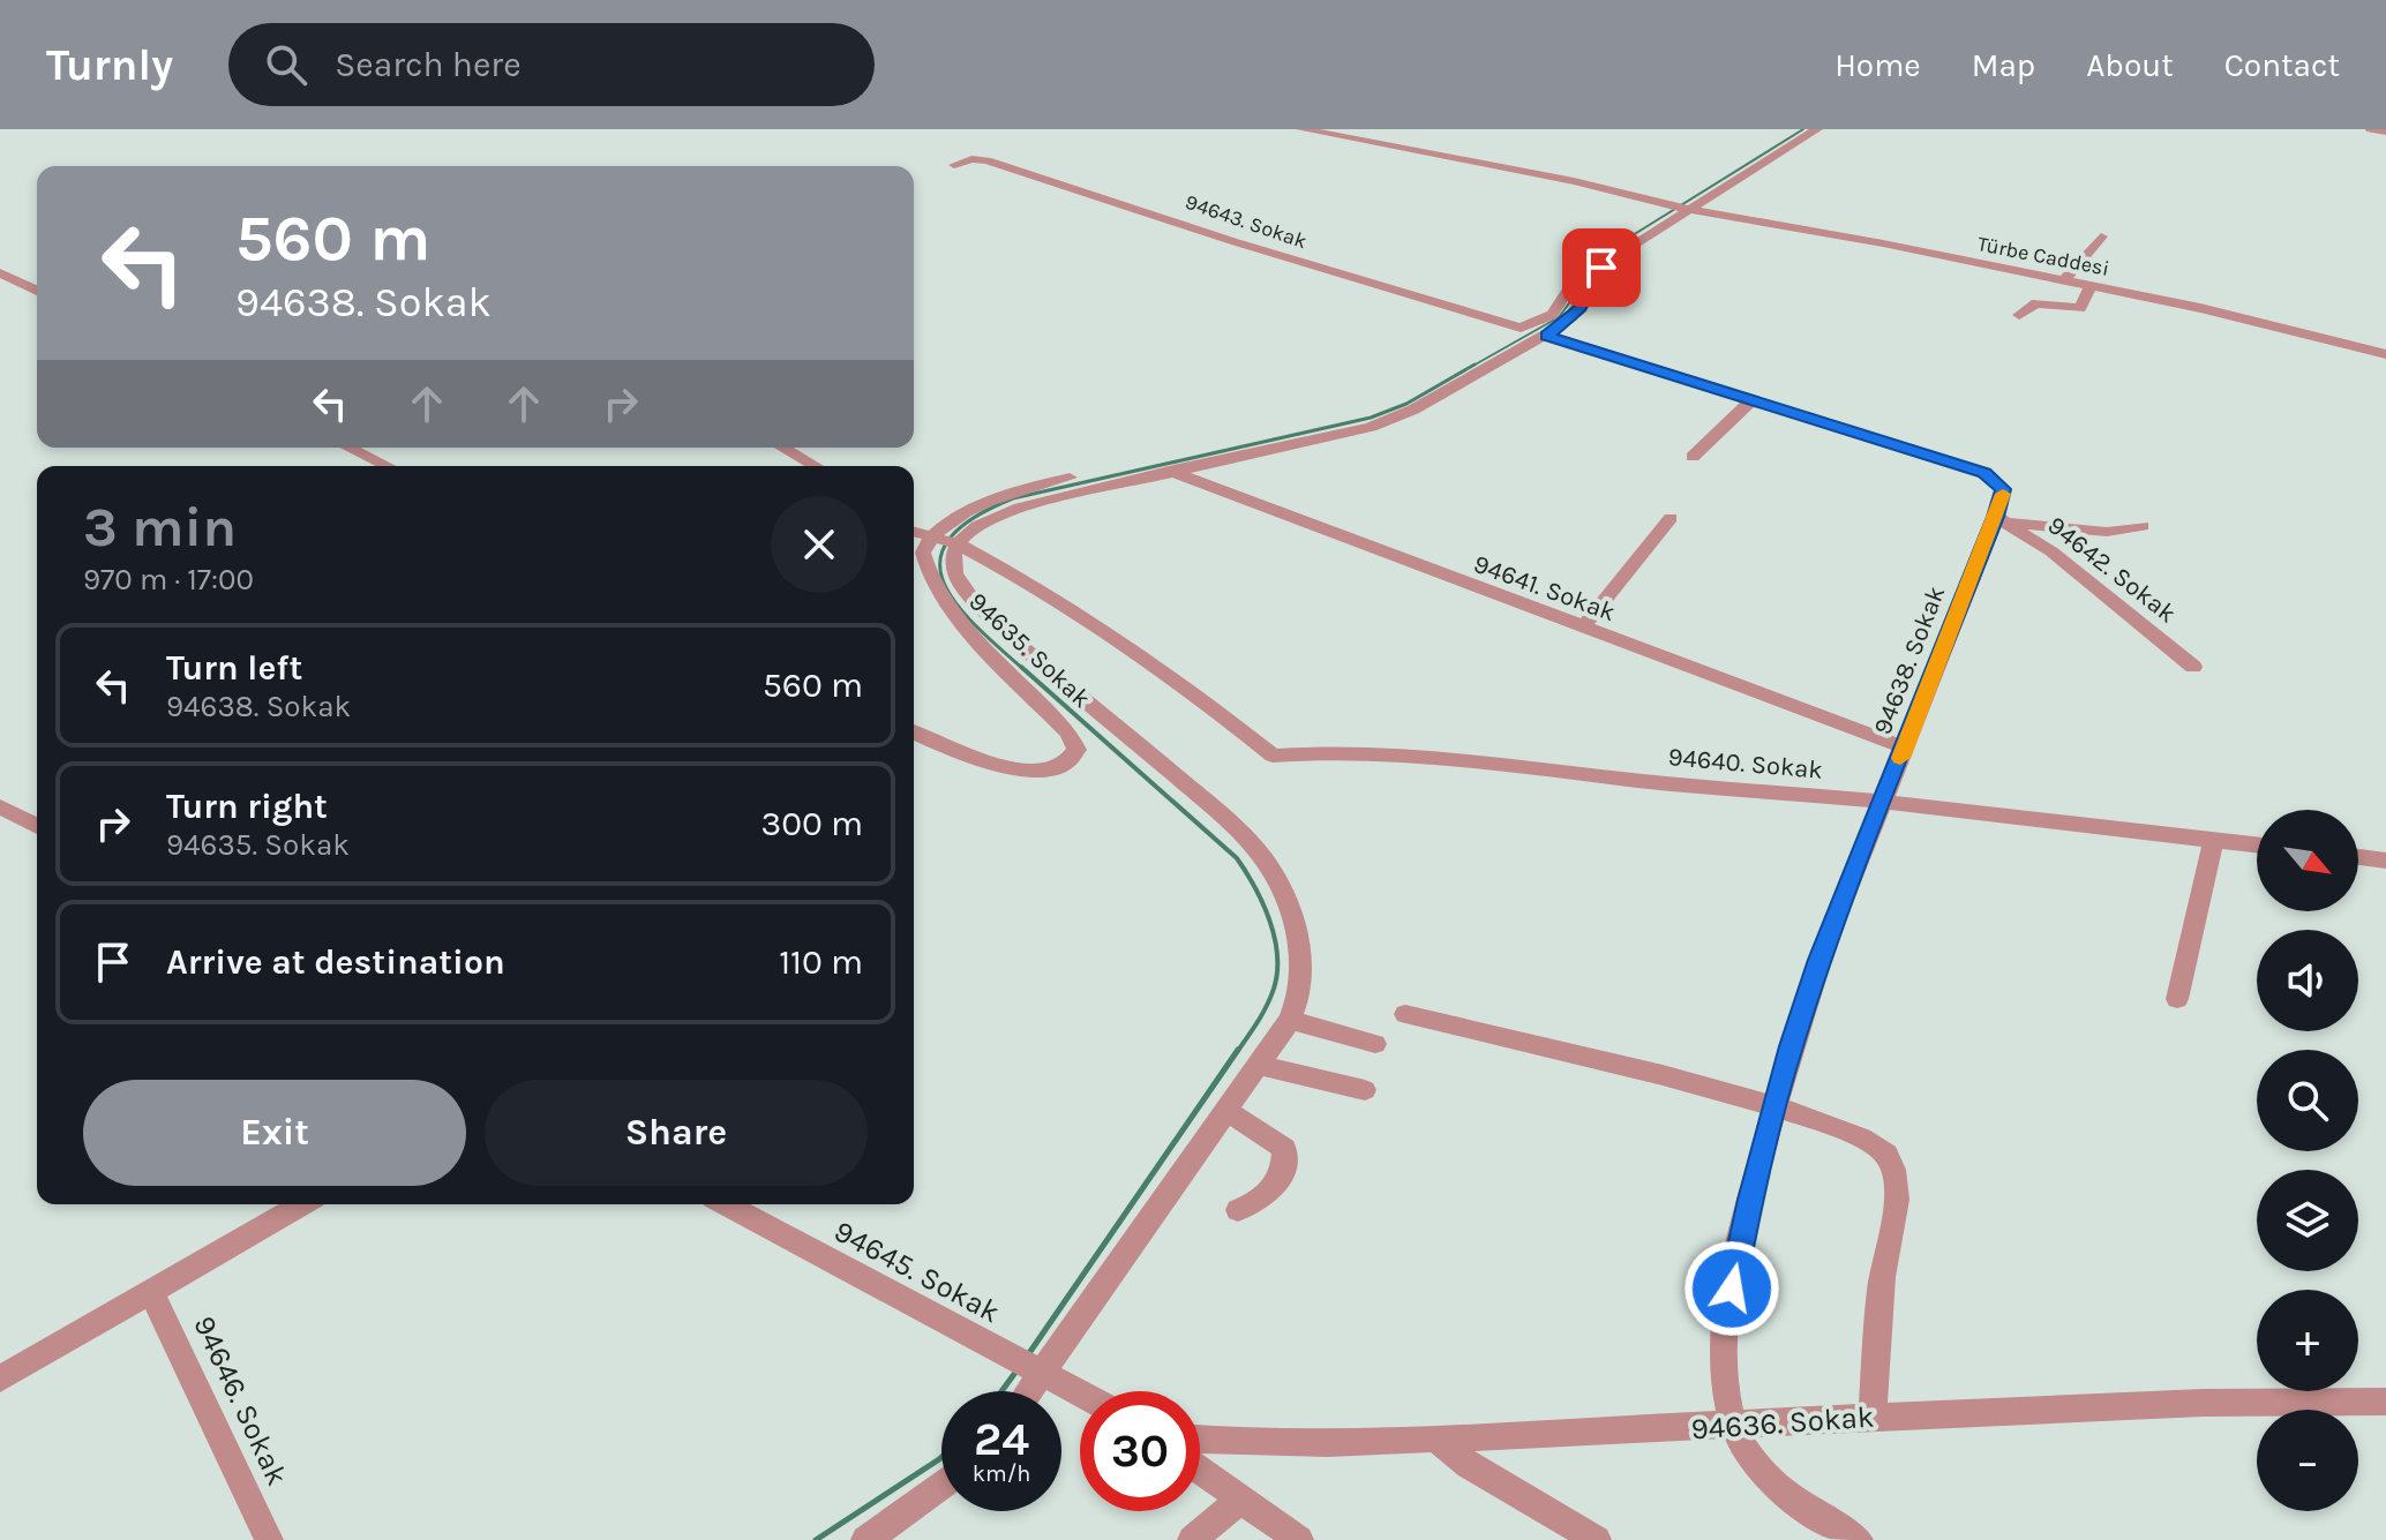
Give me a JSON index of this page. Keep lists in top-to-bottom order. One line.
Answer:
{"streets":{"street":["94643. Sokak","Türbe Caddesi","94642. Sokak","94641. Sokak","94635. Sokak","94638. Sokak","94640. Sokak","94645. Sokak","94646. Sokak","94636. Sokak"]},"crossings":[["94642. Sokak","94638. Sokak"],["94641. Sokak","94638. Sokak"],["94635. Sokak","94640. Sokak"],["94635. Sokak","94645. Sokak"],["94638. Sokak","94640. Sokak"],["94638. Sokak","94636. Sokak"]],"north":"bottom right","page":{"header":"Turnly","search":"Search here","nav":["Home","Map","About","Contact"],"turn":["560 m","94638. Sokak"],"heading":["3 min","970 m · 17:00"],"list":[{"name":"Turn left","note":"94638. Sokak","value":"560 m"},{"name":"Turn right","note":"94635. Sokak","value":"300 m"},{"name":"Arrive at destination","value":"110 m"}],"map_buttons":["+","−"],"buttons":["Exit","Share"],"speed":"24 km/h","limit":"30"}}
